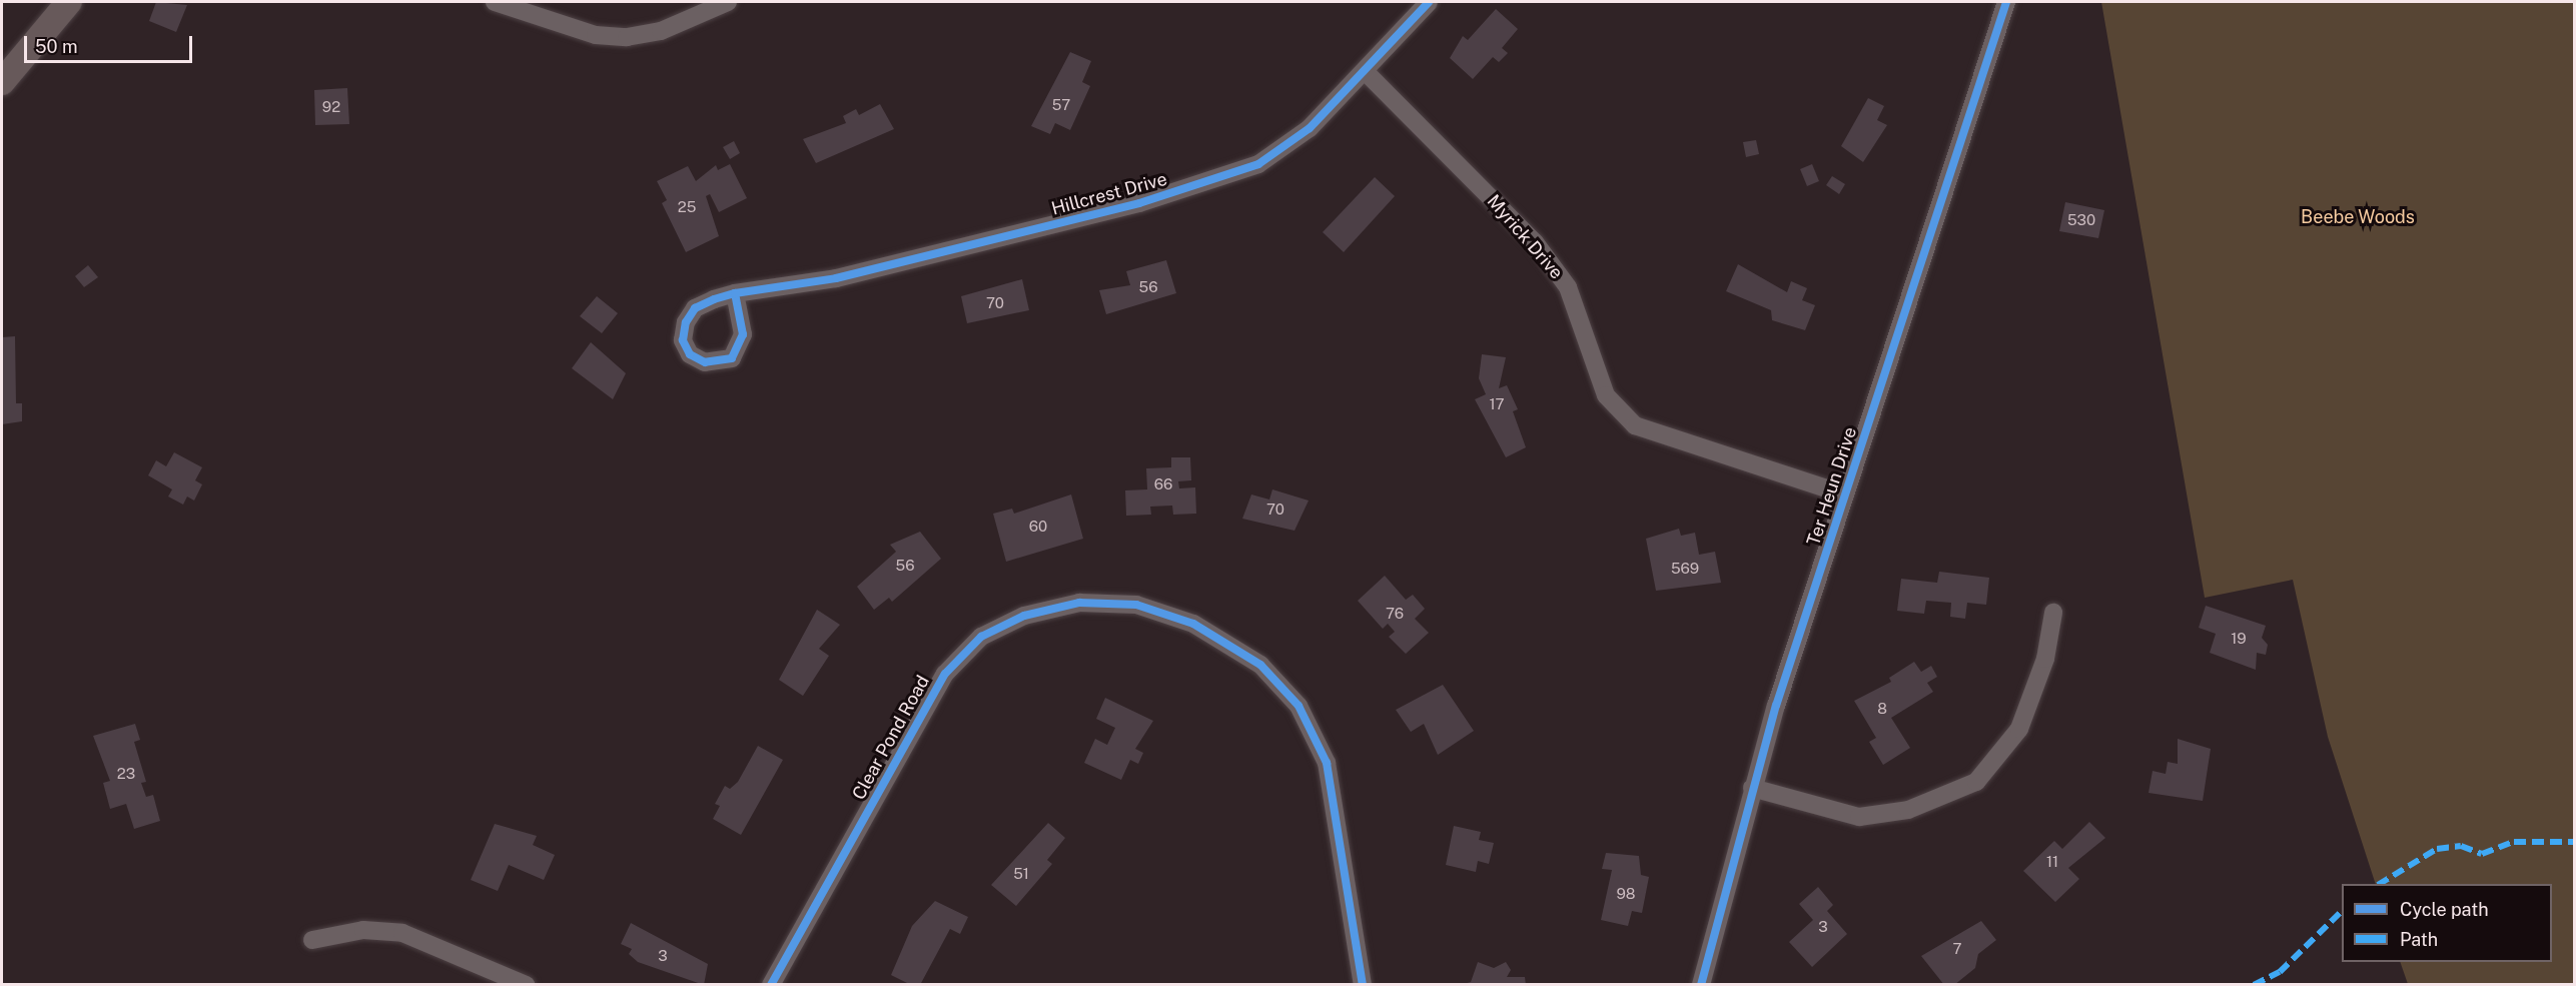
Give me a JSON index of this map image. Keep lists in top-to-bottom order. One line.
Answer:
{"streets":{"street":["Hillcrest Drive","Myrick Drive","Ter Heun Drive","Clear Pond Road"]},"crossings":[["Hillcrest Drive","Myrick Drive"],["Myrick Drive","Ter Heun Drive"]],"parks":["Beebe Woods"],"house_numbers":["57","92","25","530","56","70","17","66","70","60","56","569","76","19","8","23","11","51","98","3","7","3"],"legend":["Cycle path","Path"],"scale_bar":"50 m"}
